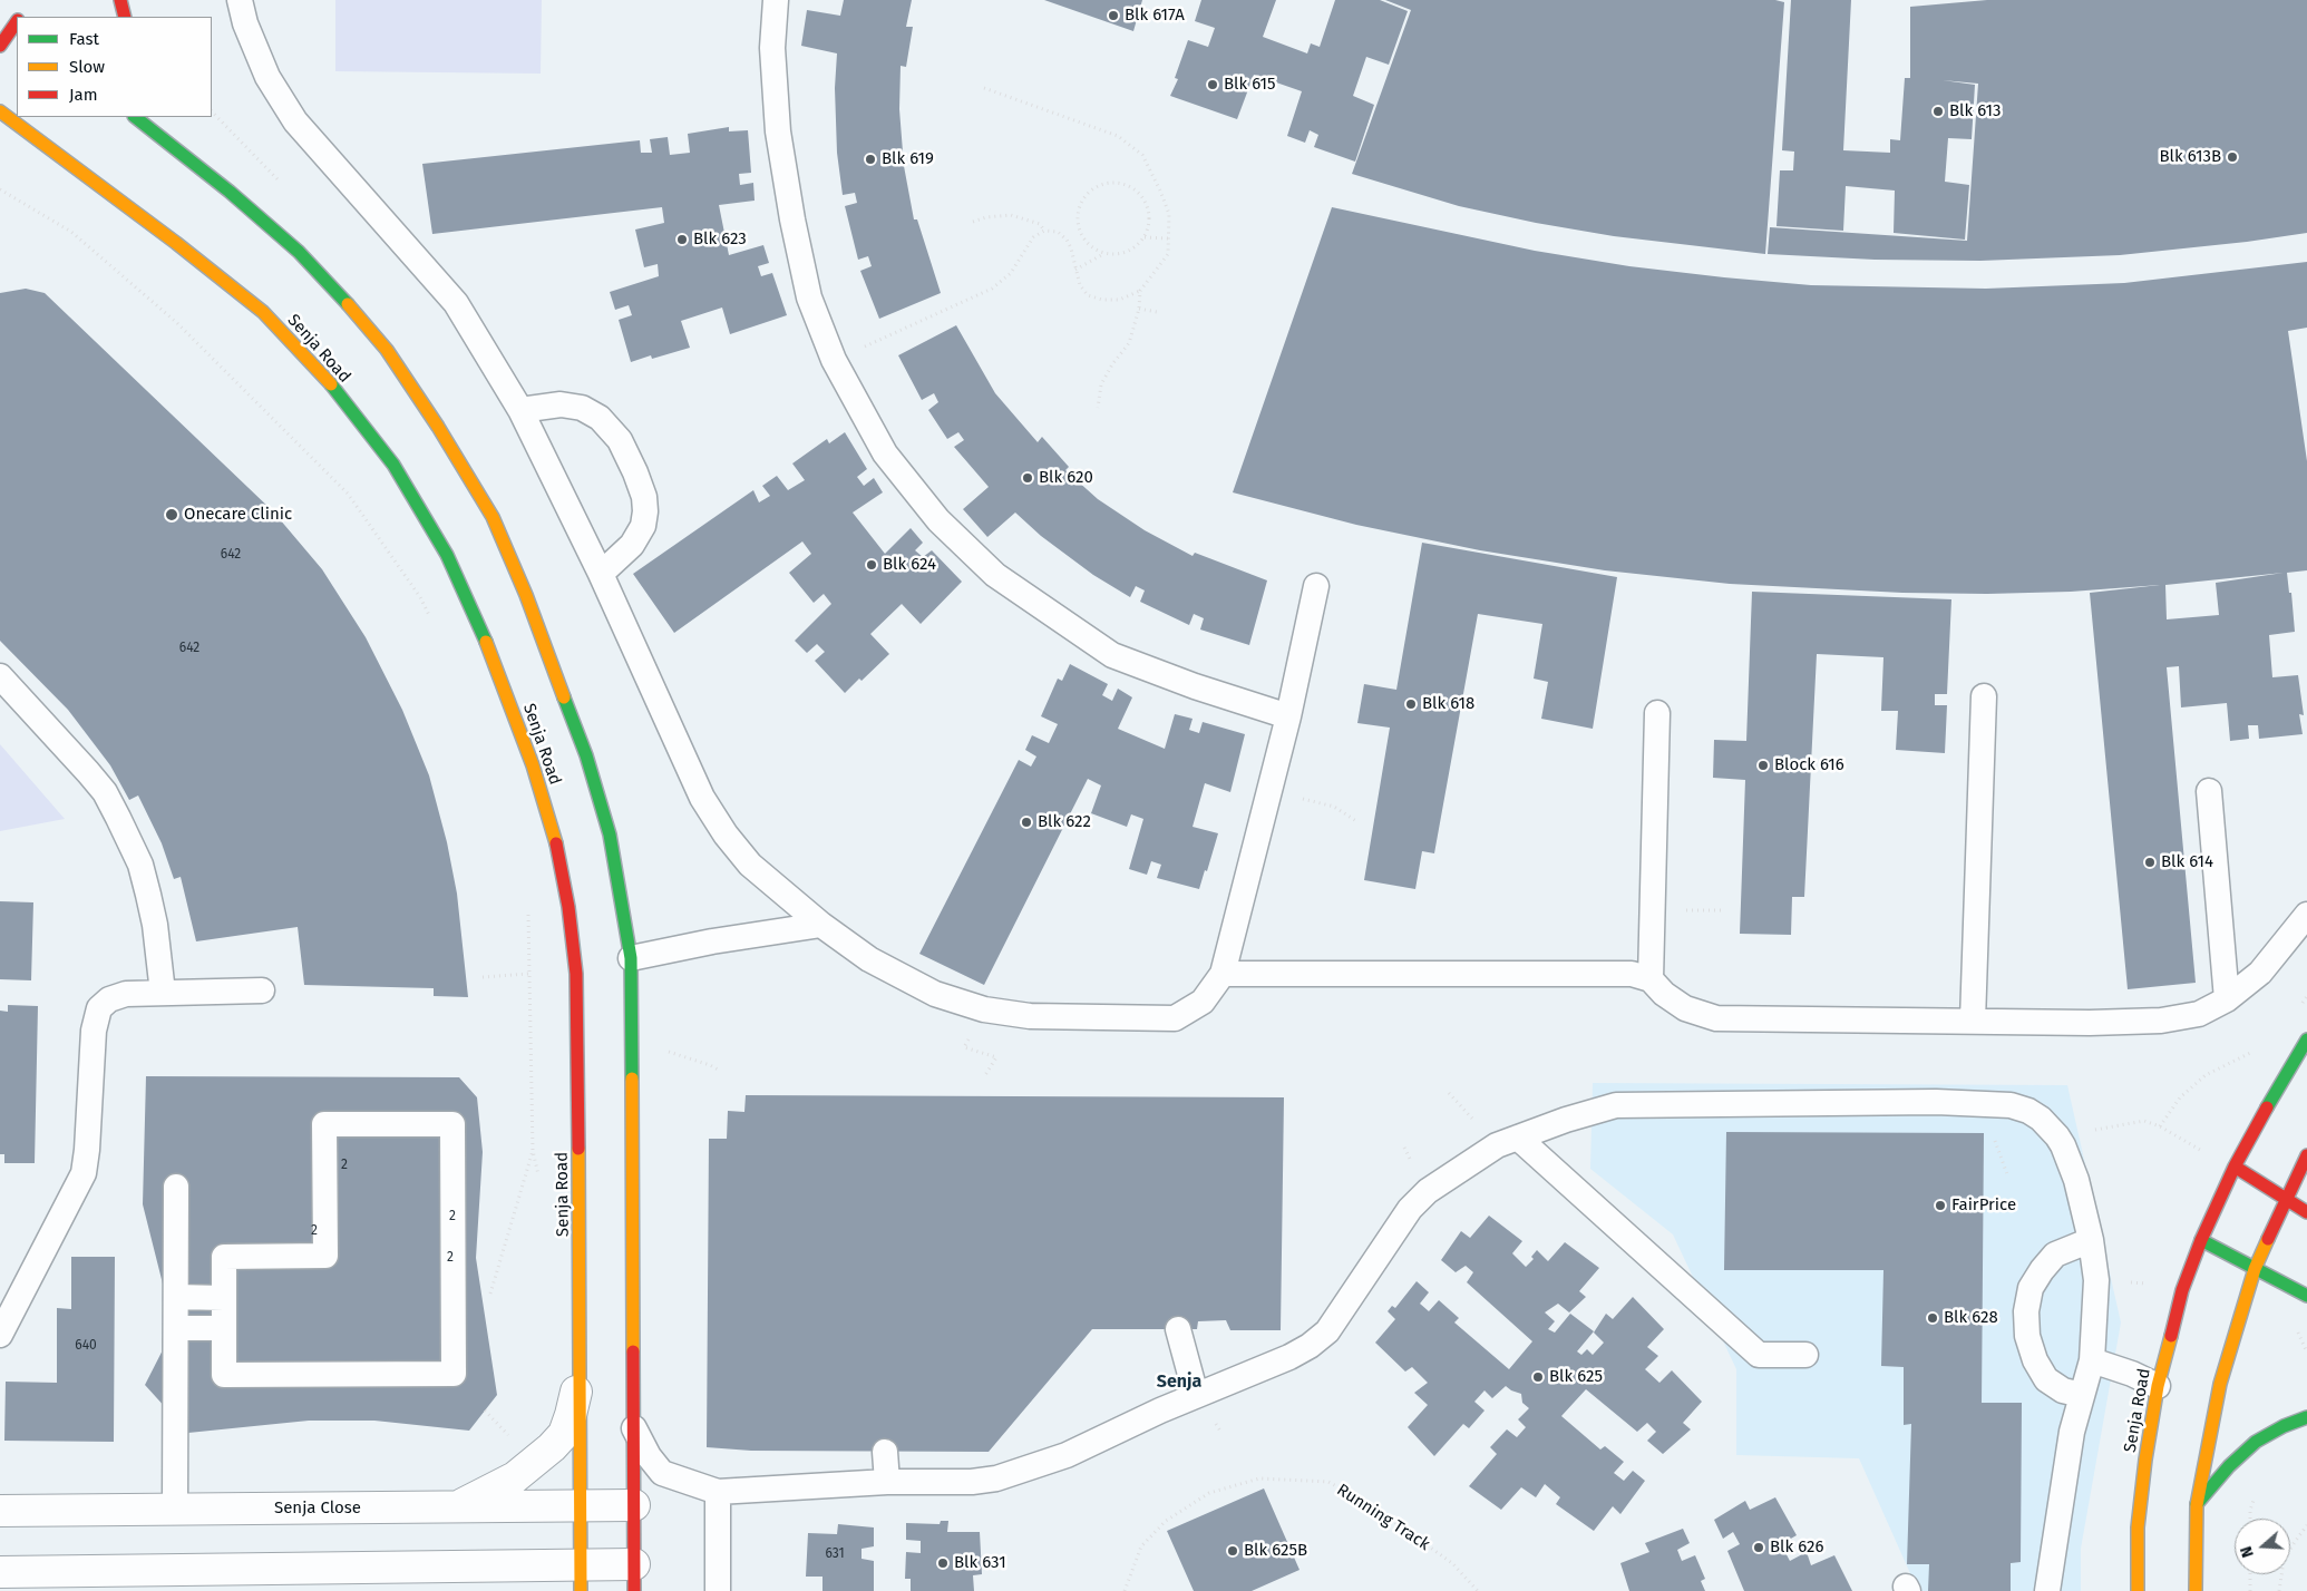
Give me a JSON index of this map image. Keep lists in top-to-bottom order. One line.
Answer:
{"streets":{"street":["Senja Road","Senja Close"],"path":["Running Track"]},"crossings":[["Senja Road","Senja Close"]],"districts":["Senja"],"places":["Blk 617A","Blk 615","Blk 613","Blk 613B","Blk 619","Blk 623","Blk 620","Onecare Clinic","Blk 624","Blk 618","Block 616","Blk 622","Blk 614","FairPrice","Blk 628","Blk 625","Blk 626","Blk 625B","Blk 631"],"house_numbers":["642","642","2","2","2","2","640","631"],"legend":["Fast","Slow","Jam"],"north":"left"}
